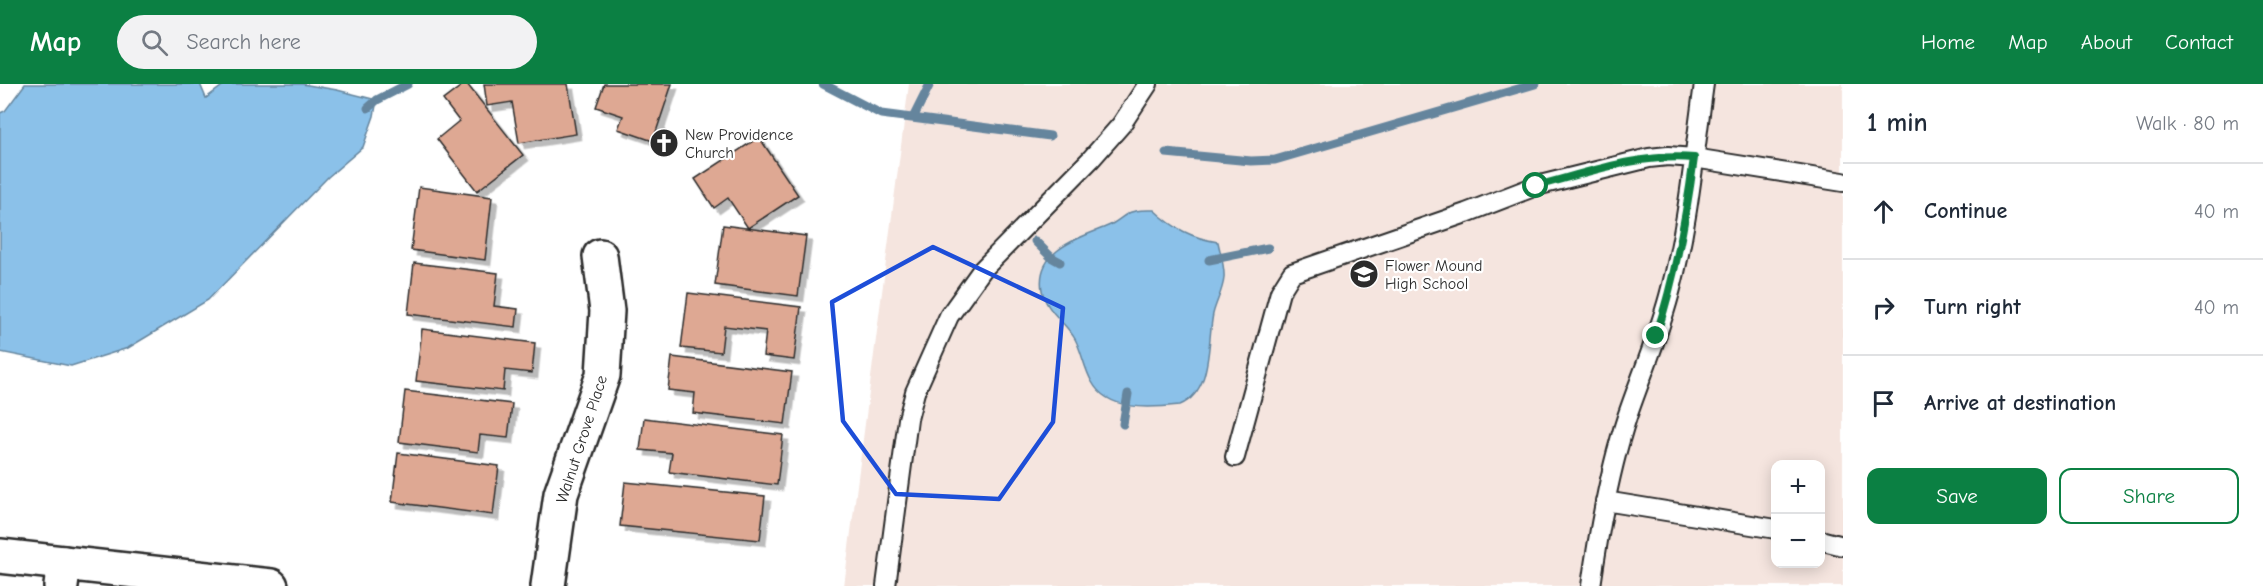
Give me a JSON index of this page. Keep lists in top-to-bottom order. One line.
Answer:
{"streets":{"street":["Walnut Grove Place"]},"places":{"church":["New Providence Church"],"school or university":["Flower Mound High School"]},"page":{"header":"Map","search":"Search here","nav":["Home","Map","About","Contact"],"heading":["1 min","Walk · 80 m"],"list":[["Continue","40 m"],["Turn right","40 m"],"Arrive at destination"],"buttons":["Save","Share"],"map_buttons":["+","−"]}}
